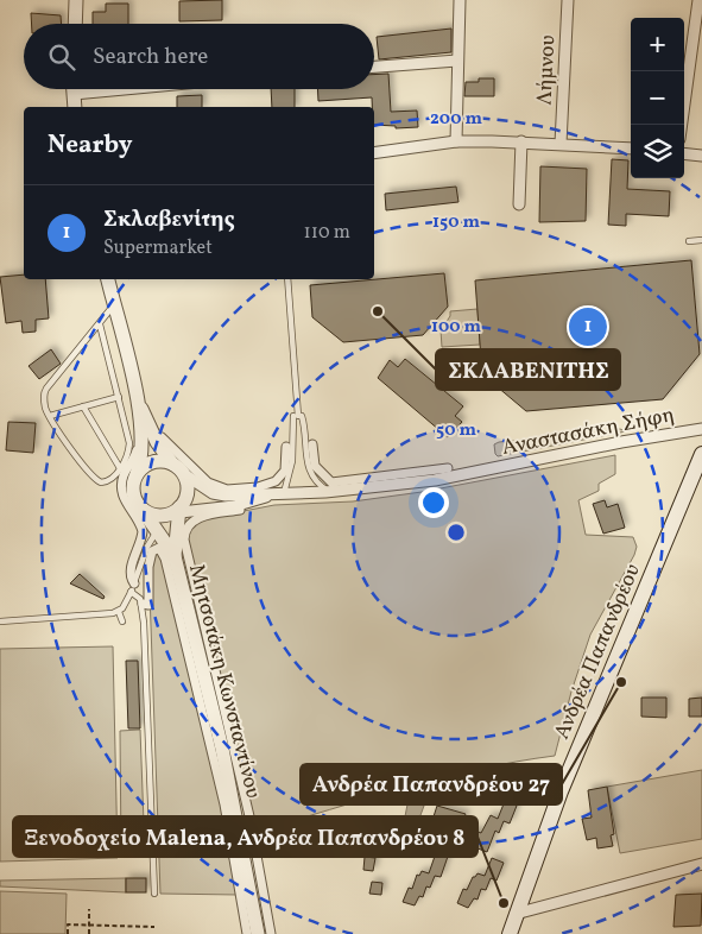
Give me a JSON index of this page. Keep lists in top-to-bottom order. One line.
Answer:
{"streets":{"main road":["Ανδρέα Παπανδρέου"],"street":["Λήμνου","Αναστασάκη Σήφη","Μητσοτάκη Κωνσταντίνου"]},"places":["ΣΚΛΑΒΕΝΙΤΗΣ","Ανδρέα Παπανδρέου 27","Ξενοδοχείο Malena, Ανδρέα Παπανδρέου 8"],"page":{"map_buttons":["+","−"],"search":"Search here","heading":"Nearby","list":[{"mark":"1","name":"Σκλαβενίτης","note":"Supermarket","value":"110 m"}],"pins":"1"},"rings":["200 m","150 m","100 m","50 m"]}
